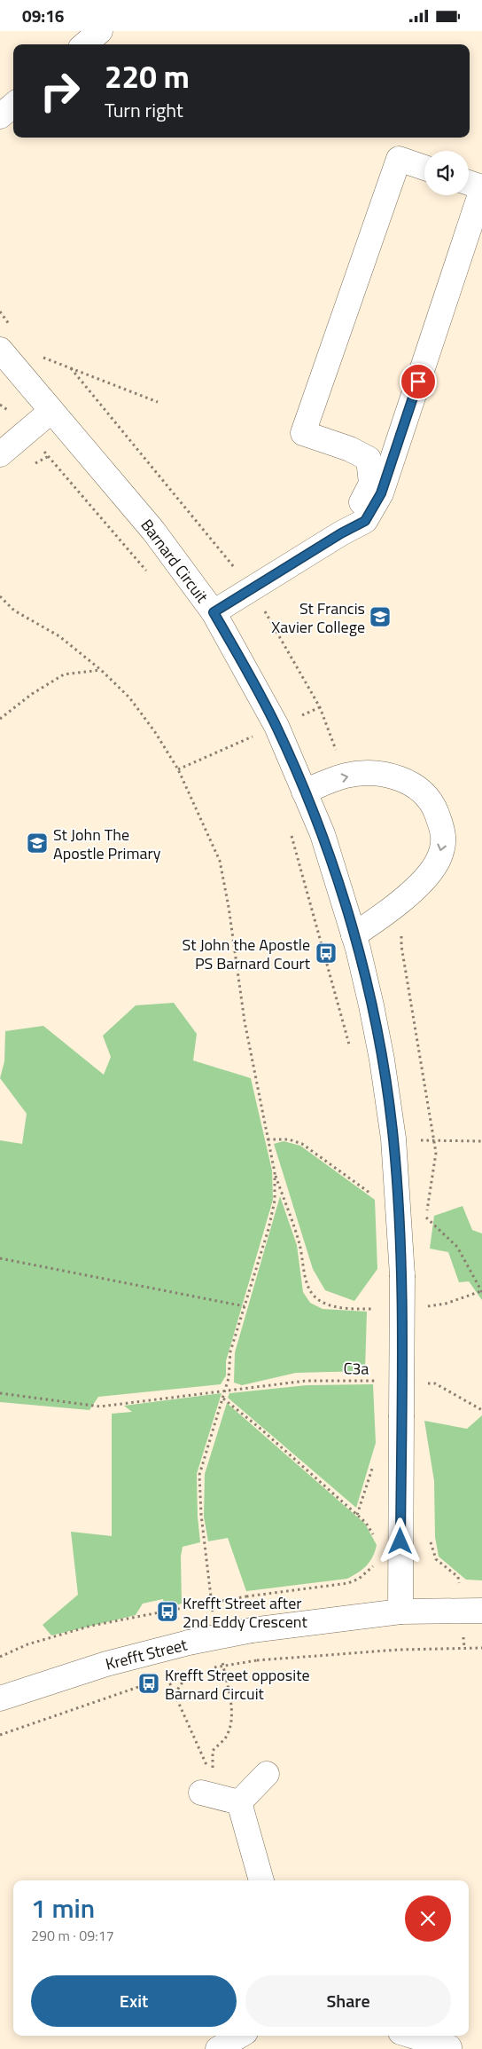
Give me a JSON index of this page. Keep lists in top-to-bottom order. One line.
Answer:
{"streets":{"street":["Barnard Circuit","Krefft Street"],"path":["C3a"]},"crossings":[["Barnard Circuit","Krefft Street"]],"places":{"school or university":["St Francis Xavier College","St John The Apostle Primary"],"bus stop":["St John the Apostle PS Barnard Court","Krefft Street after 2nd Eddy Crescent","Krefft Street opposite Barnard Circuit"]},"page":{"status":"09:16","turn":["220 m","Turn right"],"heading":["1 min","290 m · 09:17"],"buttons":["Exit","Share"]}}
